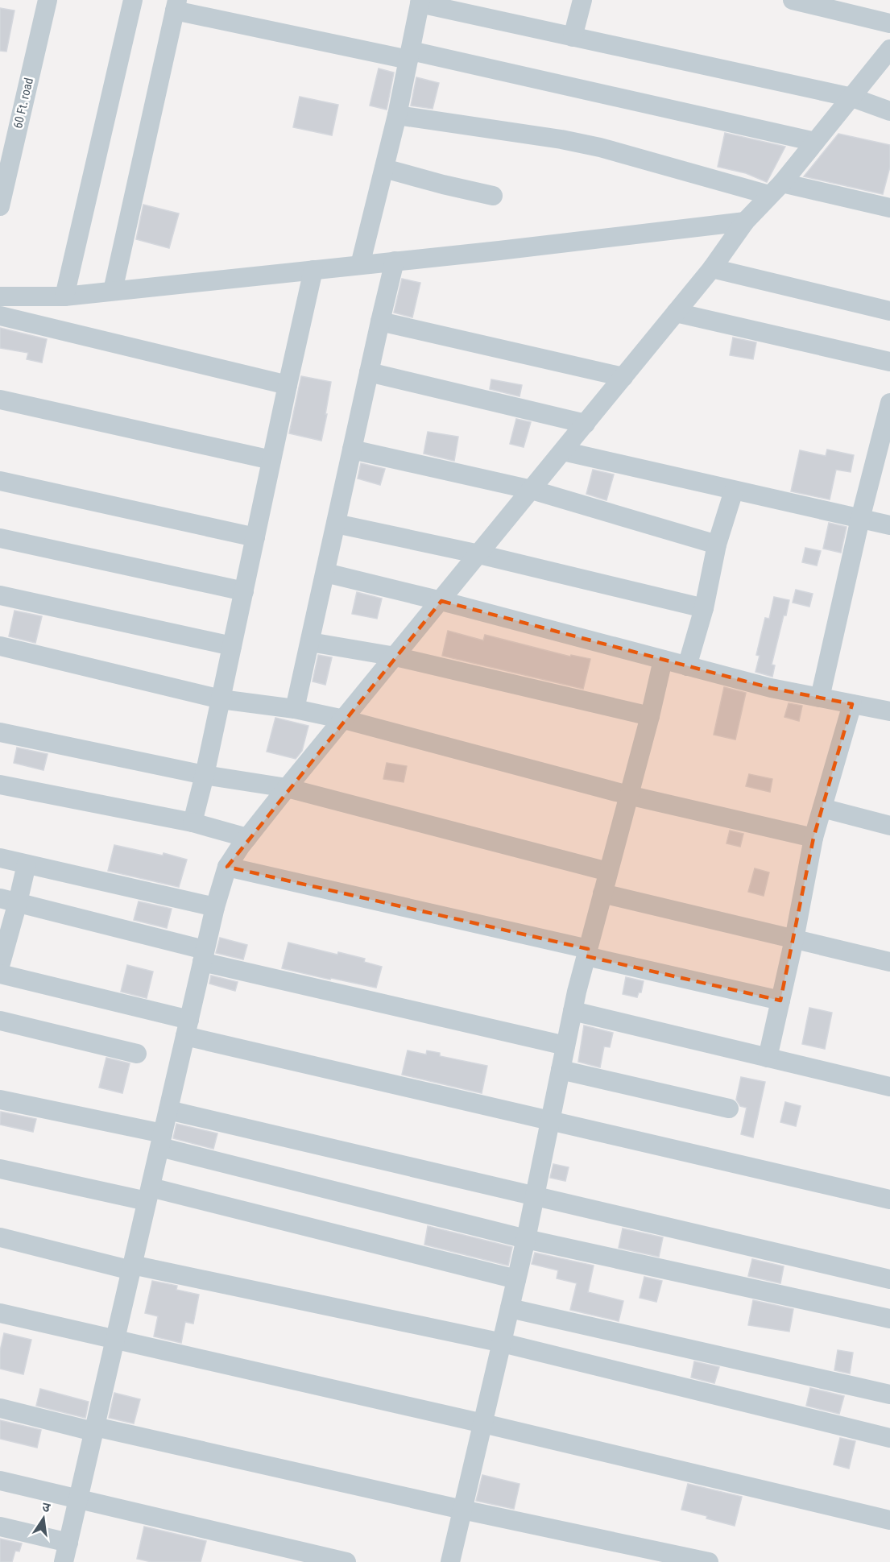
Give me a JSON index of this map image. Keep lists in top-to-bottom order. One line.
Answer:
{"streets":{"street":["60 Ft. road"]},"north":"top"}
